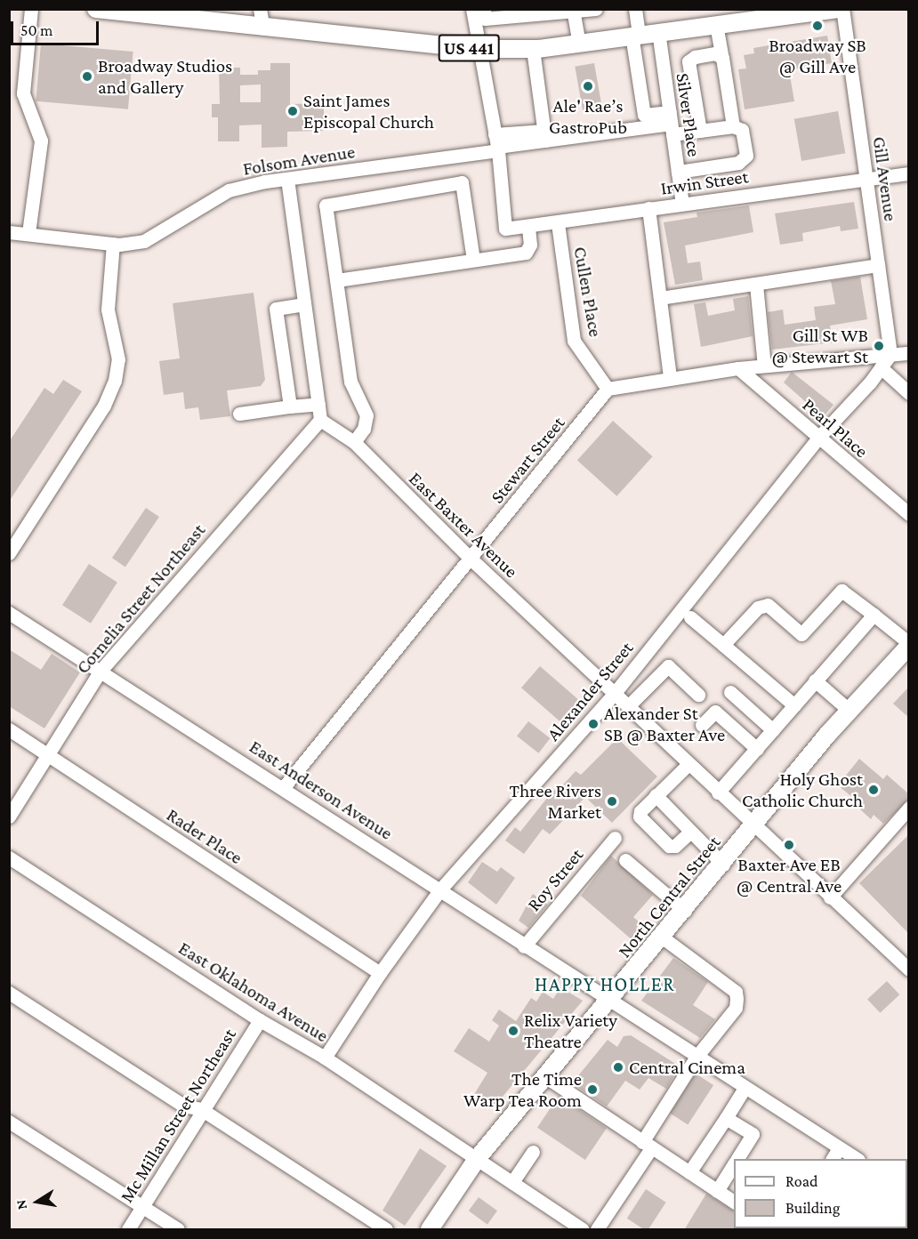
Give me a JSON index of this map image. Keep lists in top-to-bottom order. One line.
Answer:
{"streets":{"main road":["US 441","North Central Street"],"street":["Silver Place","Folsom Avenue","Gill Avenue","Irwin Street","Cullen Place","Pearl Place","Stewart Street","East Baxter Avenue","Cornelia Street Northeast","Alexander Street","East Anderson Avenue","Rader Place","Roy Street","East Oklahoma Avenue","Mc Millan Street Northeast"]},"crossings":[["US 441","Silver Place"],["US 441","Gill Avenue"],["Silver Place","Folsom Avenue"],["Silver Place","Irwin Street"],["Folsom Avenue","Irwin Street"],["Gill Avenue","Irwin Street"],["Gill Avenue","Alexander Street"],["Irwin Street","Cullen Place"],["Cullen Place","Stewart Street"],["Pearl Place","Alexander Street"],["Stewart Street","East Baxter Avenue"],["Stewart Street","East Anderson Avenue"],["East Baxter Avenue","Cornelia Street Northeast"],["East Baxter Avenue","Alexander Street"],["East Baxter Avenue","North Central Street"],["Cornelia Street Northeast","East Anderson Avenue"],["Cornelia Street Northeast","Rader Place"],["Alexander Street","East Anderson Avenue"],["Alexander Street","Rader Place"],["Alexander Street","East Oklahoma Avenue"],["East Anderson Avenue","Roy Street"],["East Anderson Avenue","North Central Street"],["North Central Street","East Oklahoma Avenue"],["East Oklahoma Avenue","Mc Millan Street Northeast"]],"districts":["HAPPY HOLLER"],"places":["Broadway SB @ Gill Ave","Broadway Studios and Gallery","Ale' Rae’s GastroPub","Saint James Episcopal Church","Gill St WB @ Stewart St","Alexander St SB @ Baxter Ave","Holy Ghost Catholic Church","Three Rivers Market","Baxter Ave EB @ Central Ave","Relix Variety Theatre","Central Cinema","The Time Warp Tea Room"],"legend":["Road","Building"],"scale_bar":"50 m","north":"left"}
